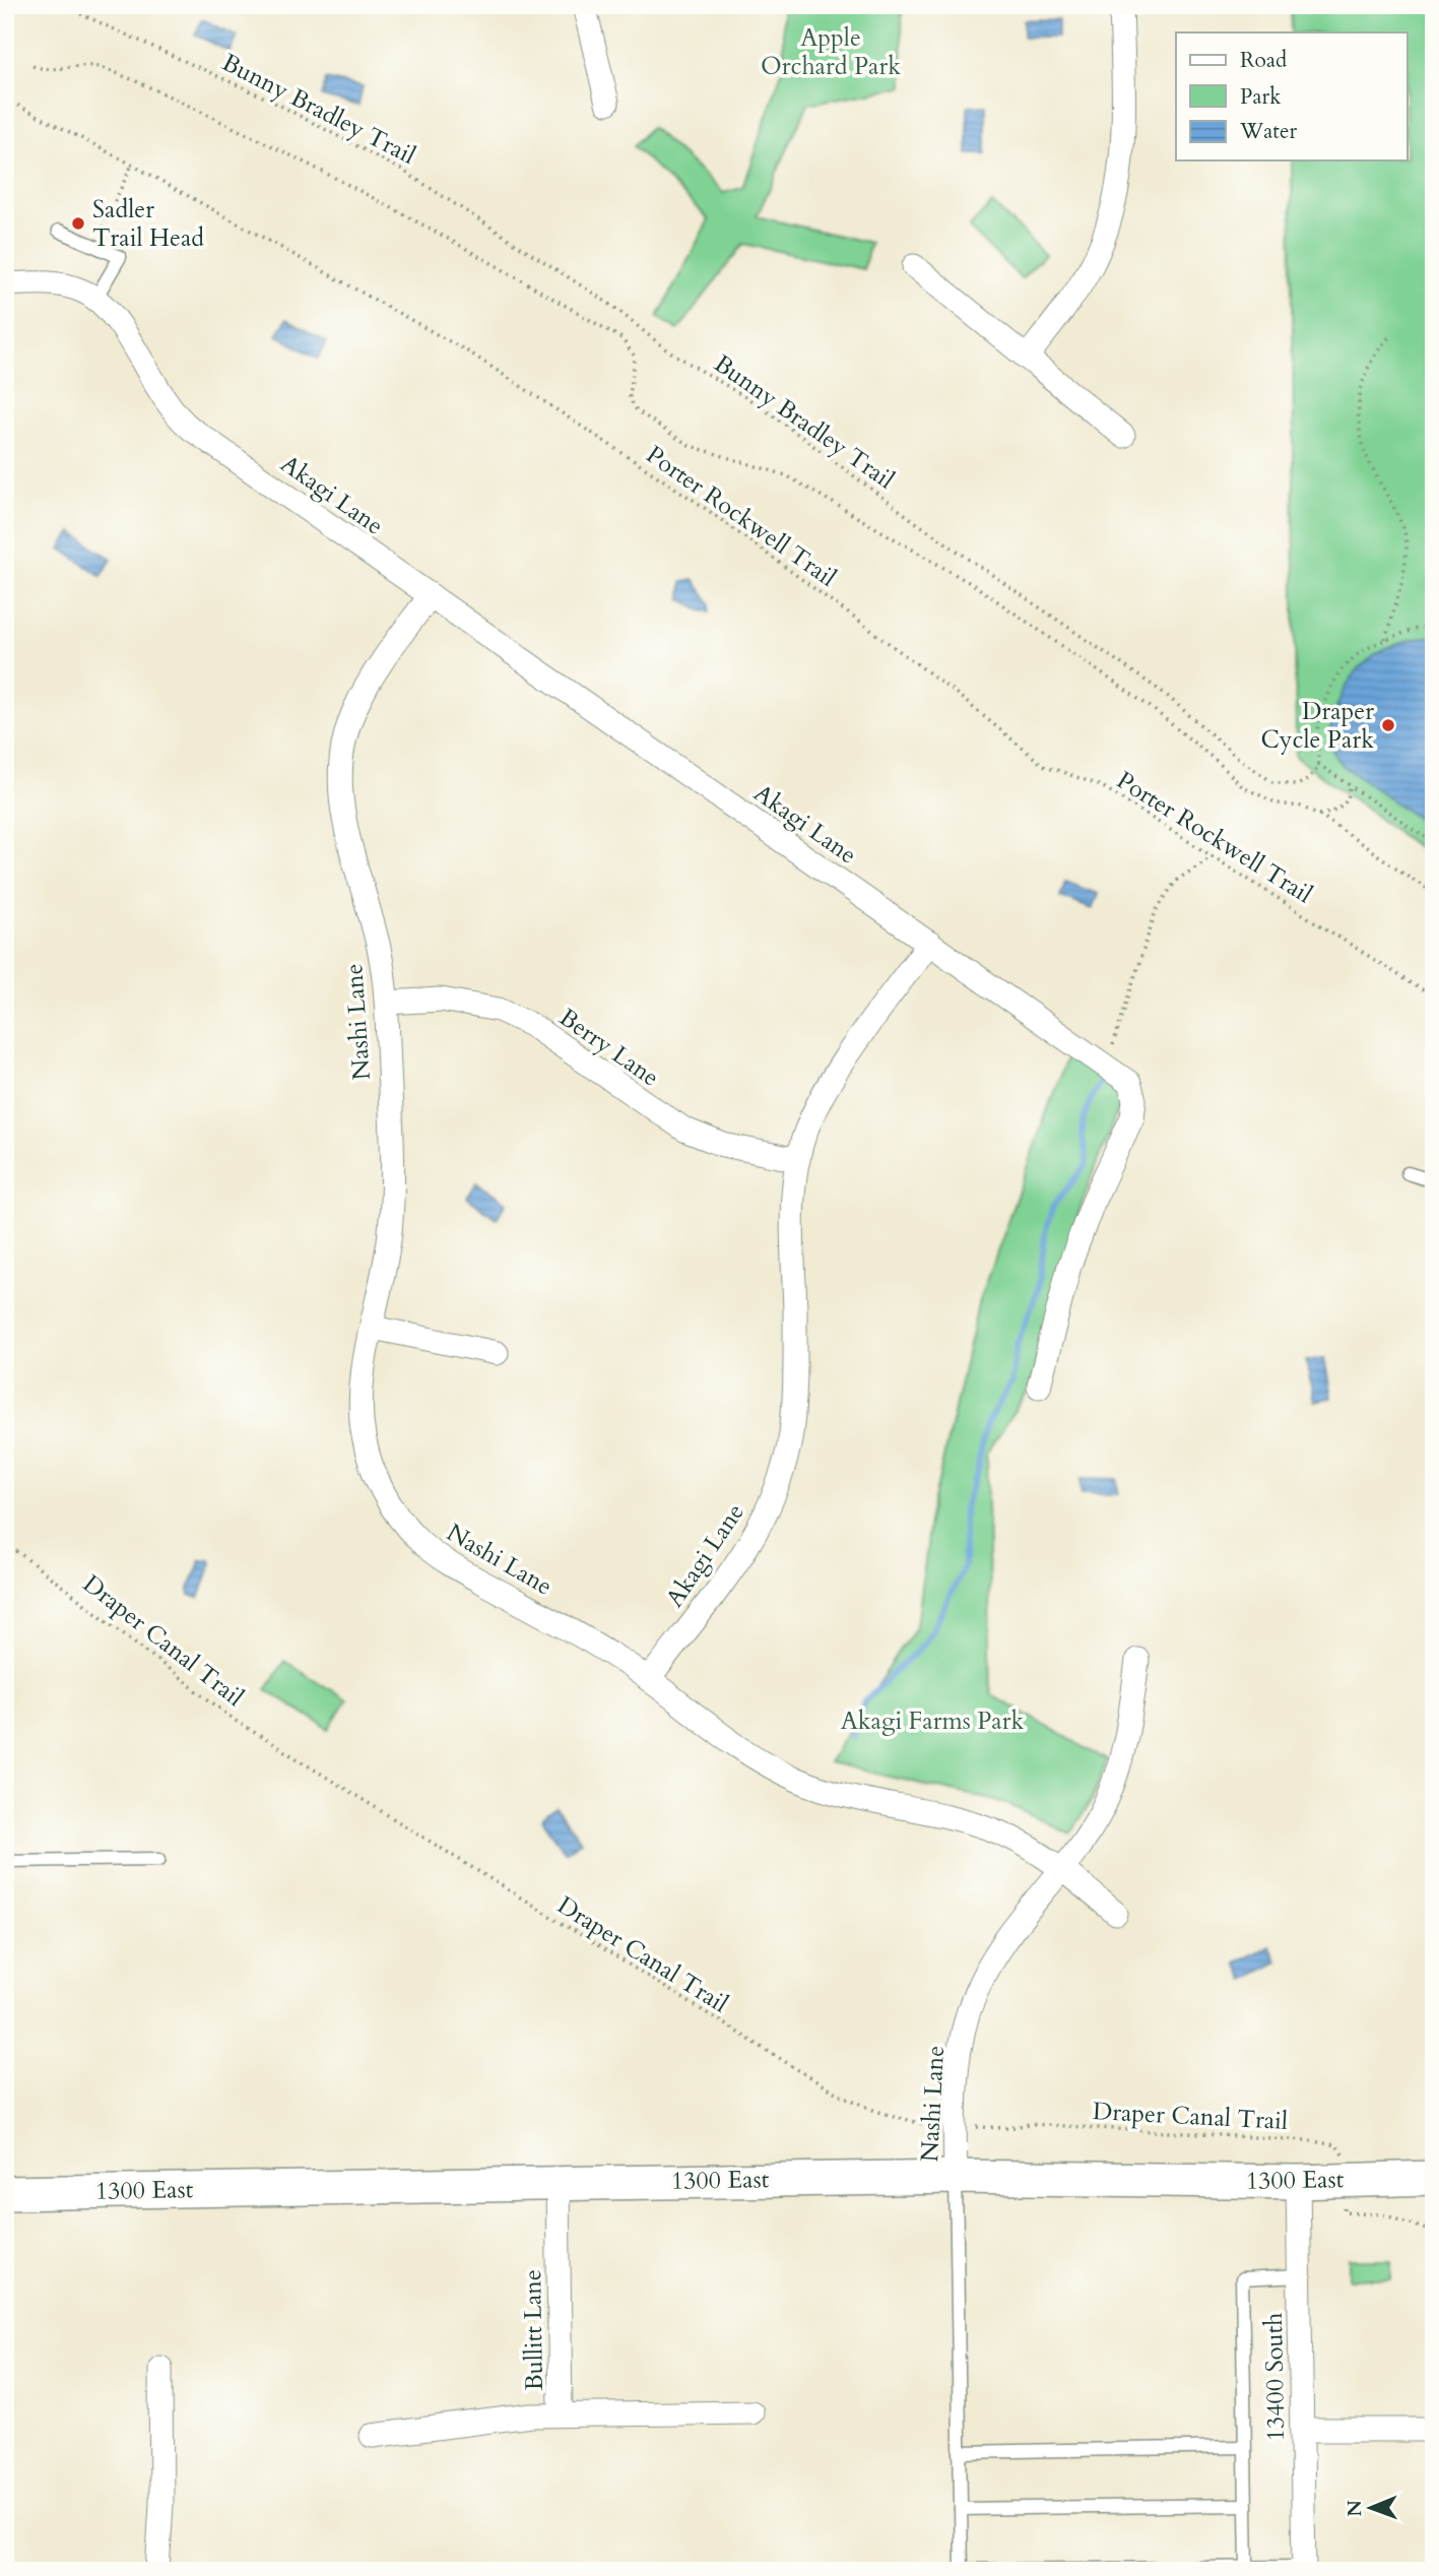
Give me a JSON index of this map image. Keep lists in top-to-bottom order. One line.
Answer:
{"streets":{"main road":["1300 East"],"street":["Akagi Lane","Nashi Lane","Berry Lane","Bullitt Lane","13400 South"],"path":["Bunny Bradley Trail","Porter Rockwell Trail","Draper Canal Trail"]},"crossings":[["Akagi Lane","Nashi Lane"],["Akagi Lane","Berry Lane"],["Nashi Lane","Berry Lane"],["Nashi Lane","Draper Canal Trail"],["Nashi Lane","1300 East"],["1300 East","Bullitt Lane"],["1300 East","13400 South"]],"parks":["Apple Orchard Park","Akagi Farms Park"],"places":["Sadler Trail Head","Draper Cycle Park"],"legend":["Road","Park","Water"],"north":"left"}
